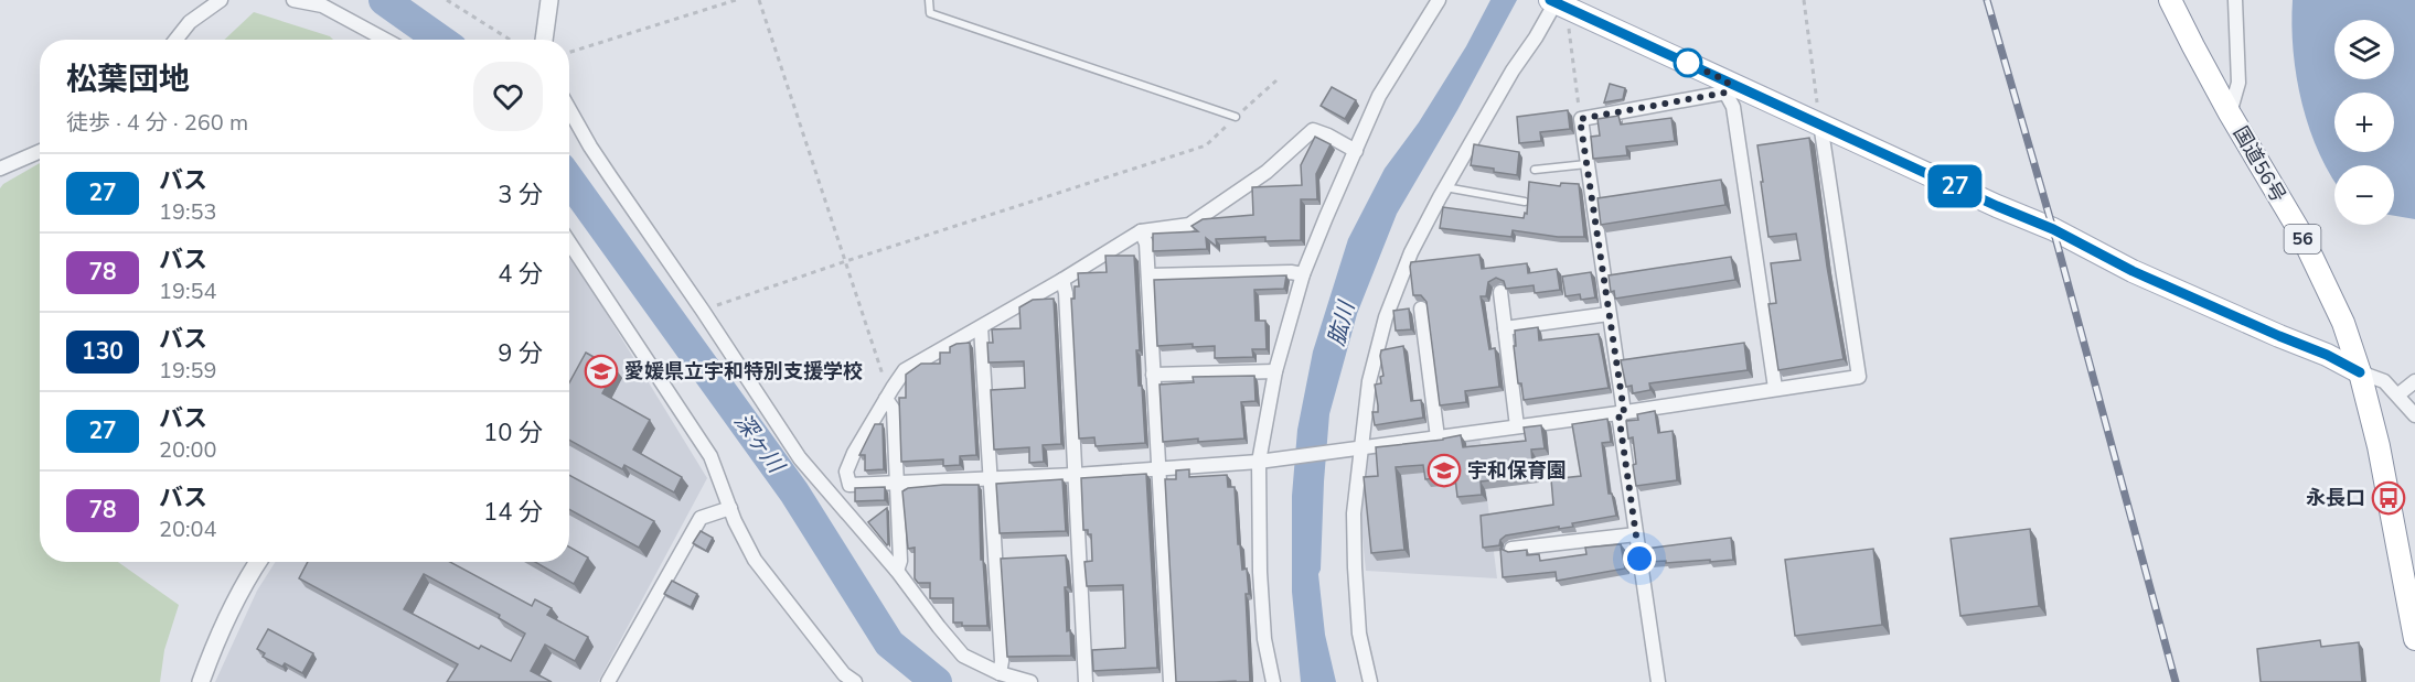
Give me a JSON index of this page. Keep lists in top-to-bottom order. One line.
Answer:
{"streets":{"main road":["国道56号","56"]},"water":["肱川","深ヶ川"],"places":{"school or university":["愛媛県立宇和特別支援学校","宇和保育園"],"bus stop":["永長口"]},"lines":["bus line 27"],"page":{"on_map":"27","map_buttons":["+","−"],"heading":["松葉団地","徒歩 · 4 分 · 260 m"],"list":[{"mark":"27","name":"バス","note":"19:53","value":"3 分"},{"mark":"78","name":"バス","note":"19:54","value":"4 分"},{"mark":"130","name":"バス","note":"19:59","value":"9 分"},{"mark":"27","name":"バス","note":"20:00","value":"10 分"},{"mark":"78","name":"バス","note":"20:04","value":"14 分"}]}}
